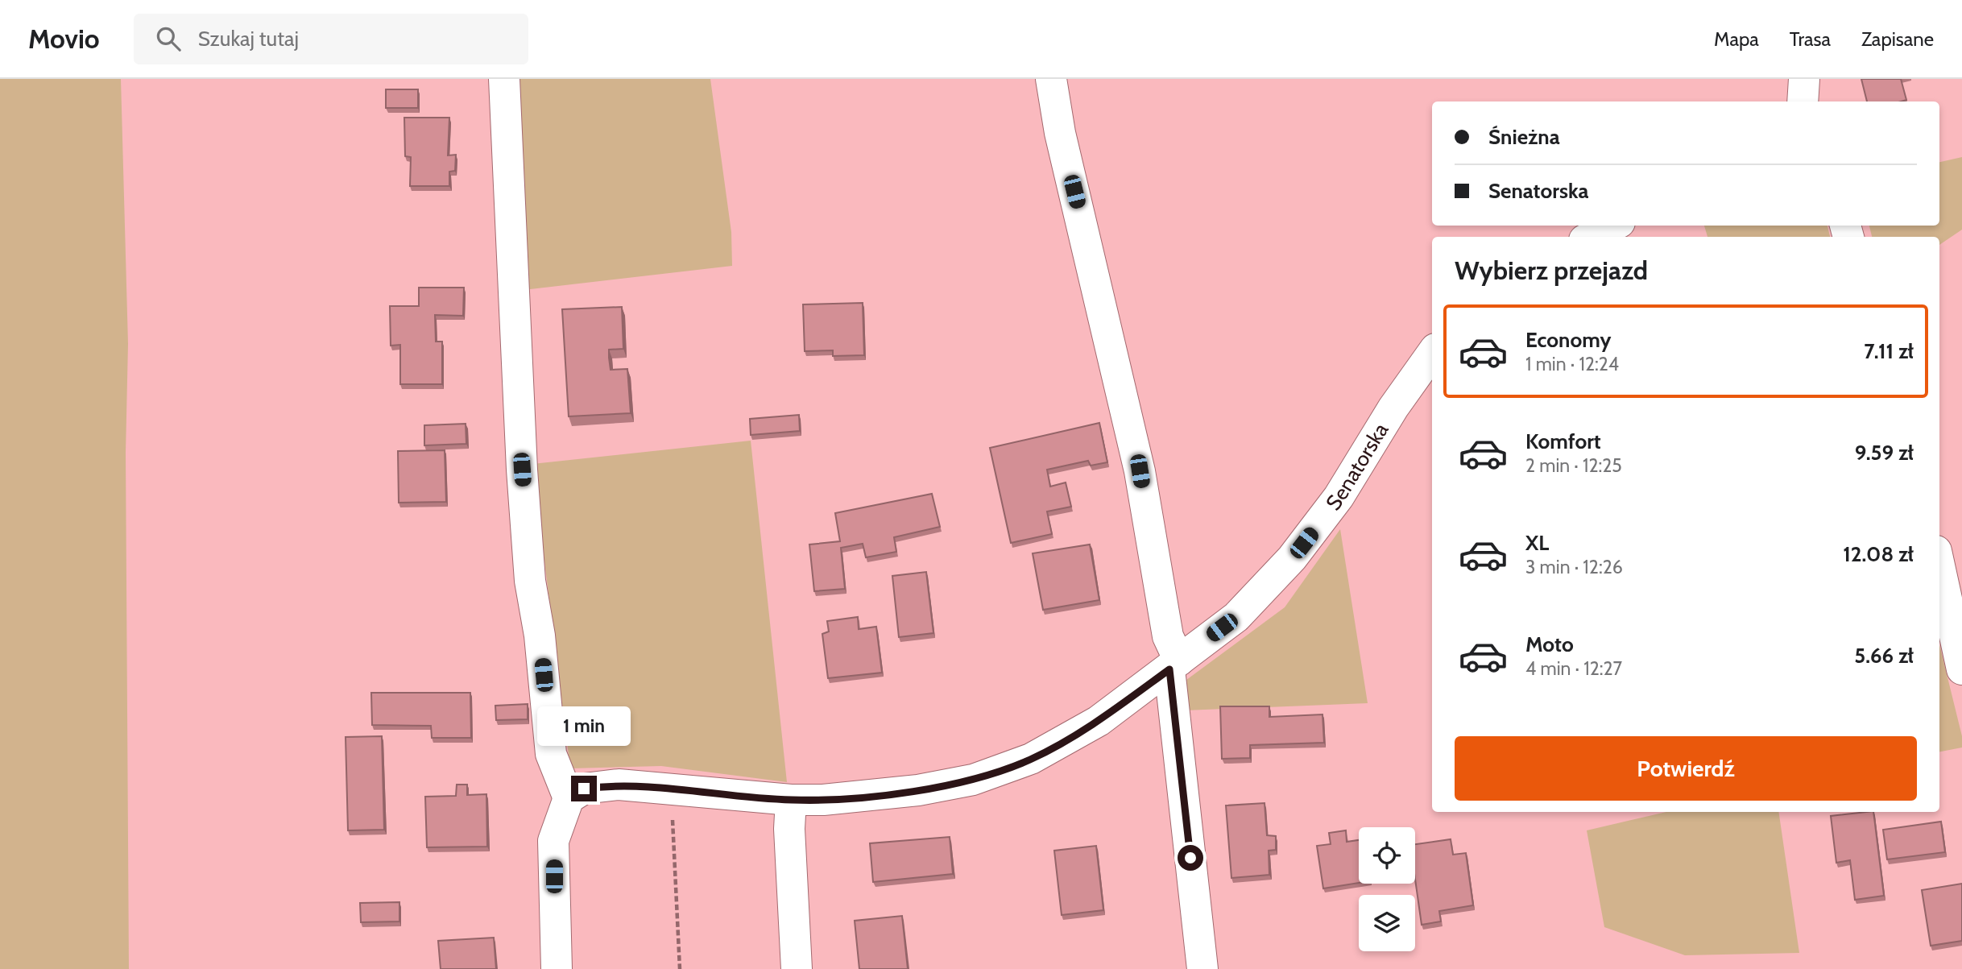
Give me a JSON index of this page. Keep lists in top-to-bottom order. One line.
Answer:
{"streets":{"street":["Senatorska"]},"page":{"header":"Movio","search":"Szukaj tutaj","nav":["Mapa","Trasa","Zapisane"],"banner":["Śnieżna","Senatorska"],"heading":"Wybierz przejazd","list":[{"name":"Economy","note":"1 min · 12:24","value":"7.11 zł"},{"name":"Komfort","note":"2 min · 12:25","value":"9.59 zł"},{"name":"XL","note":"3 min · 12:26","value":"12.08 zł"},{"name":"Moto","note":"4 min · 12:27","value":"5.66 zł"}],"bubble":"1 min","buttons":"Potwierdź"}}
